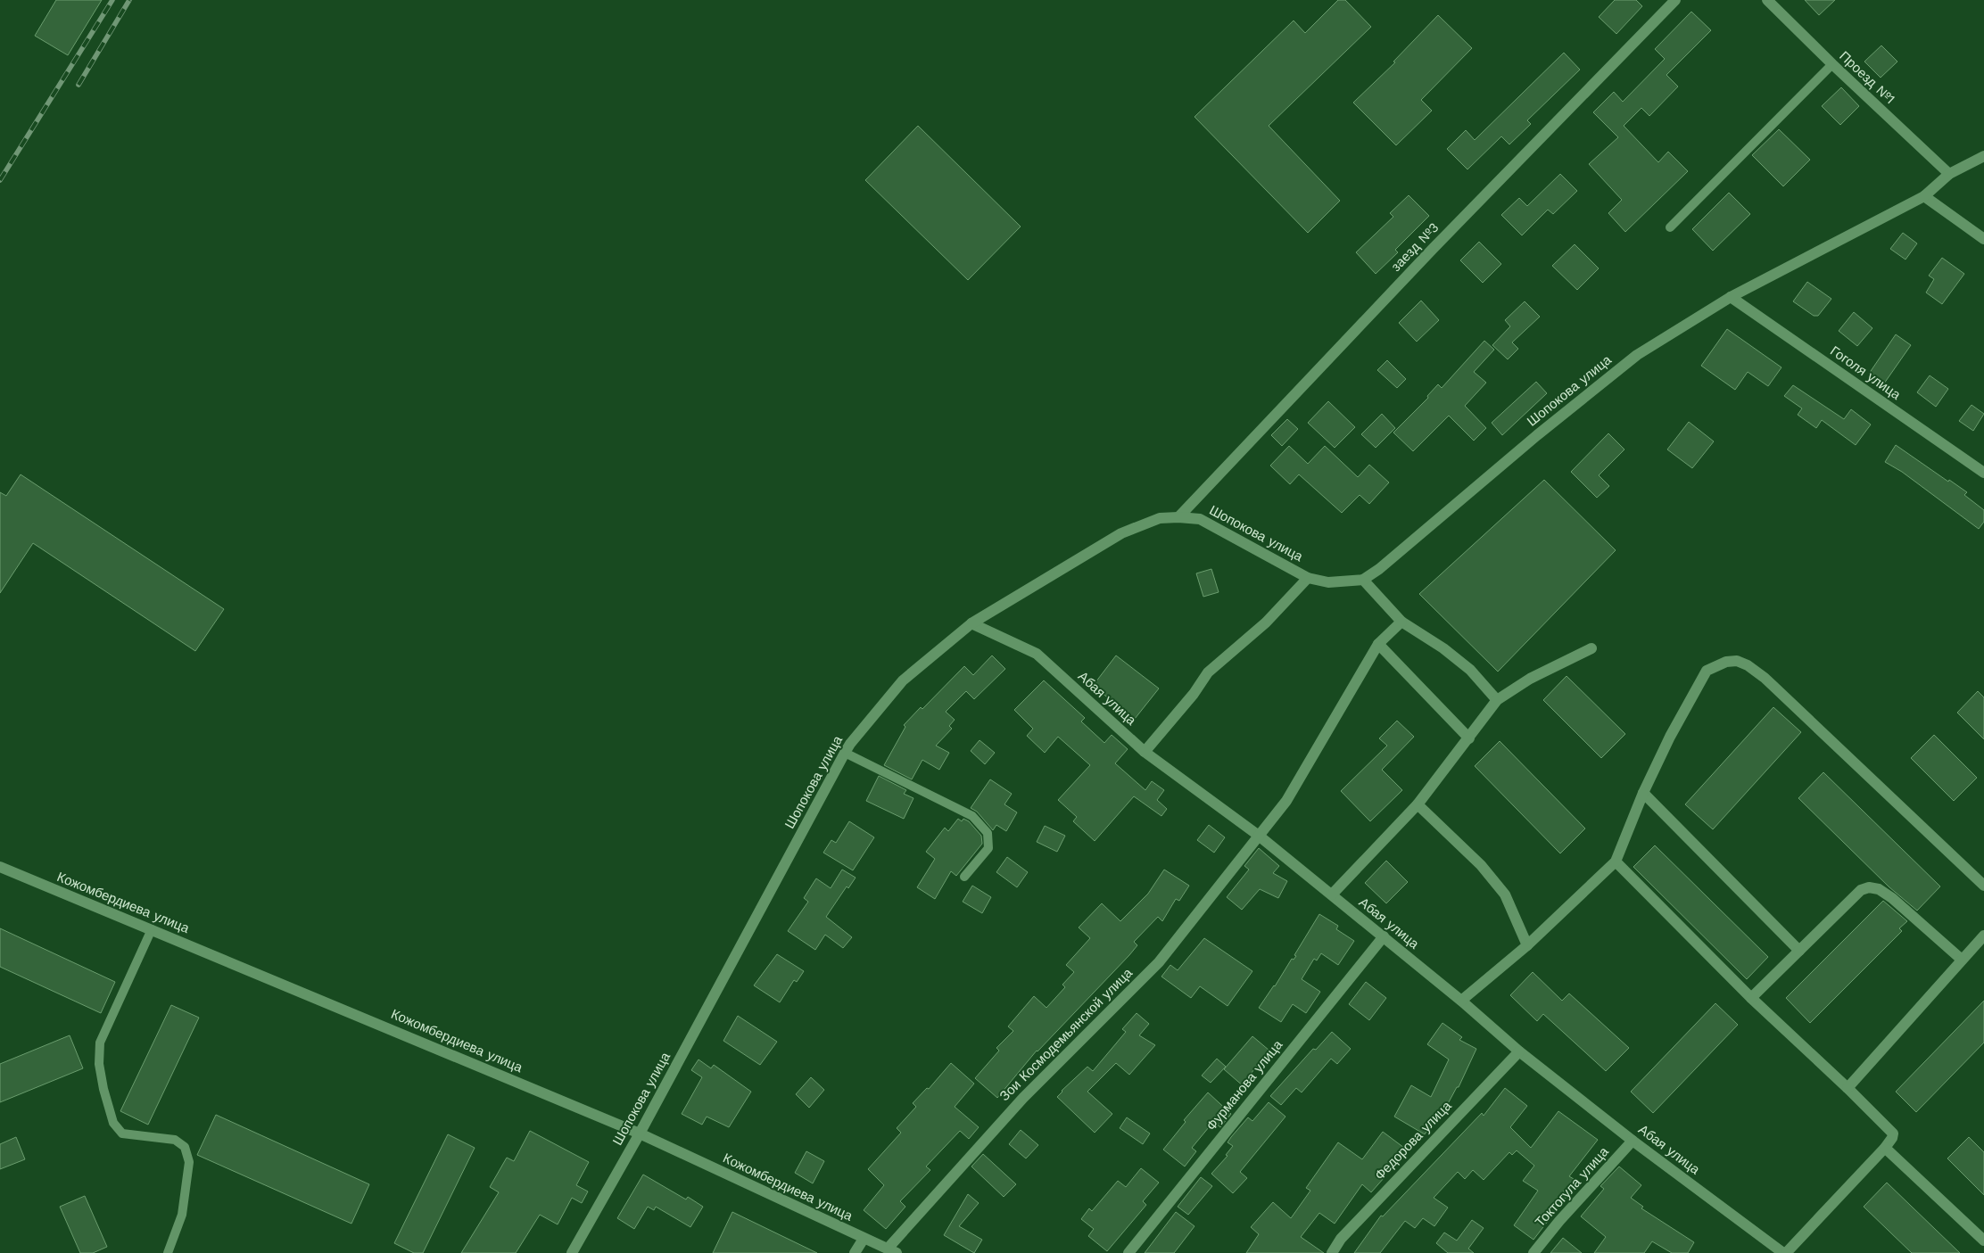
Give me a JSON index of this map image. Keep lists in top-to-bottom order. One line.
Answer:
{"streets":{"street":["Проезд №1","заезд №3","Гоголя улица","Шопокова улица","Абая улица","Кожомбердиева улица","Зои Космодемьянской улица","Фурманова улица","Федорова улица","Токтогула улица"]},"crossings":[["Проезд №1","Шопокова улица"],["заезд №3","Шопокова улица"],["Гоголя улица","Шопокова улица"],["Шопокова улица","Абая улица"],["Шопокова улица","Кожомбердиева улица"],["Абая улица","Зои Космодемьянской улица"],["Абая улица","Фурманова улица"],["Абая улица","Федорова улица"],["Абая улица","Токтогула улица"],["Кожомбердиева улица","Зои Космодемьянской улица"]]}
